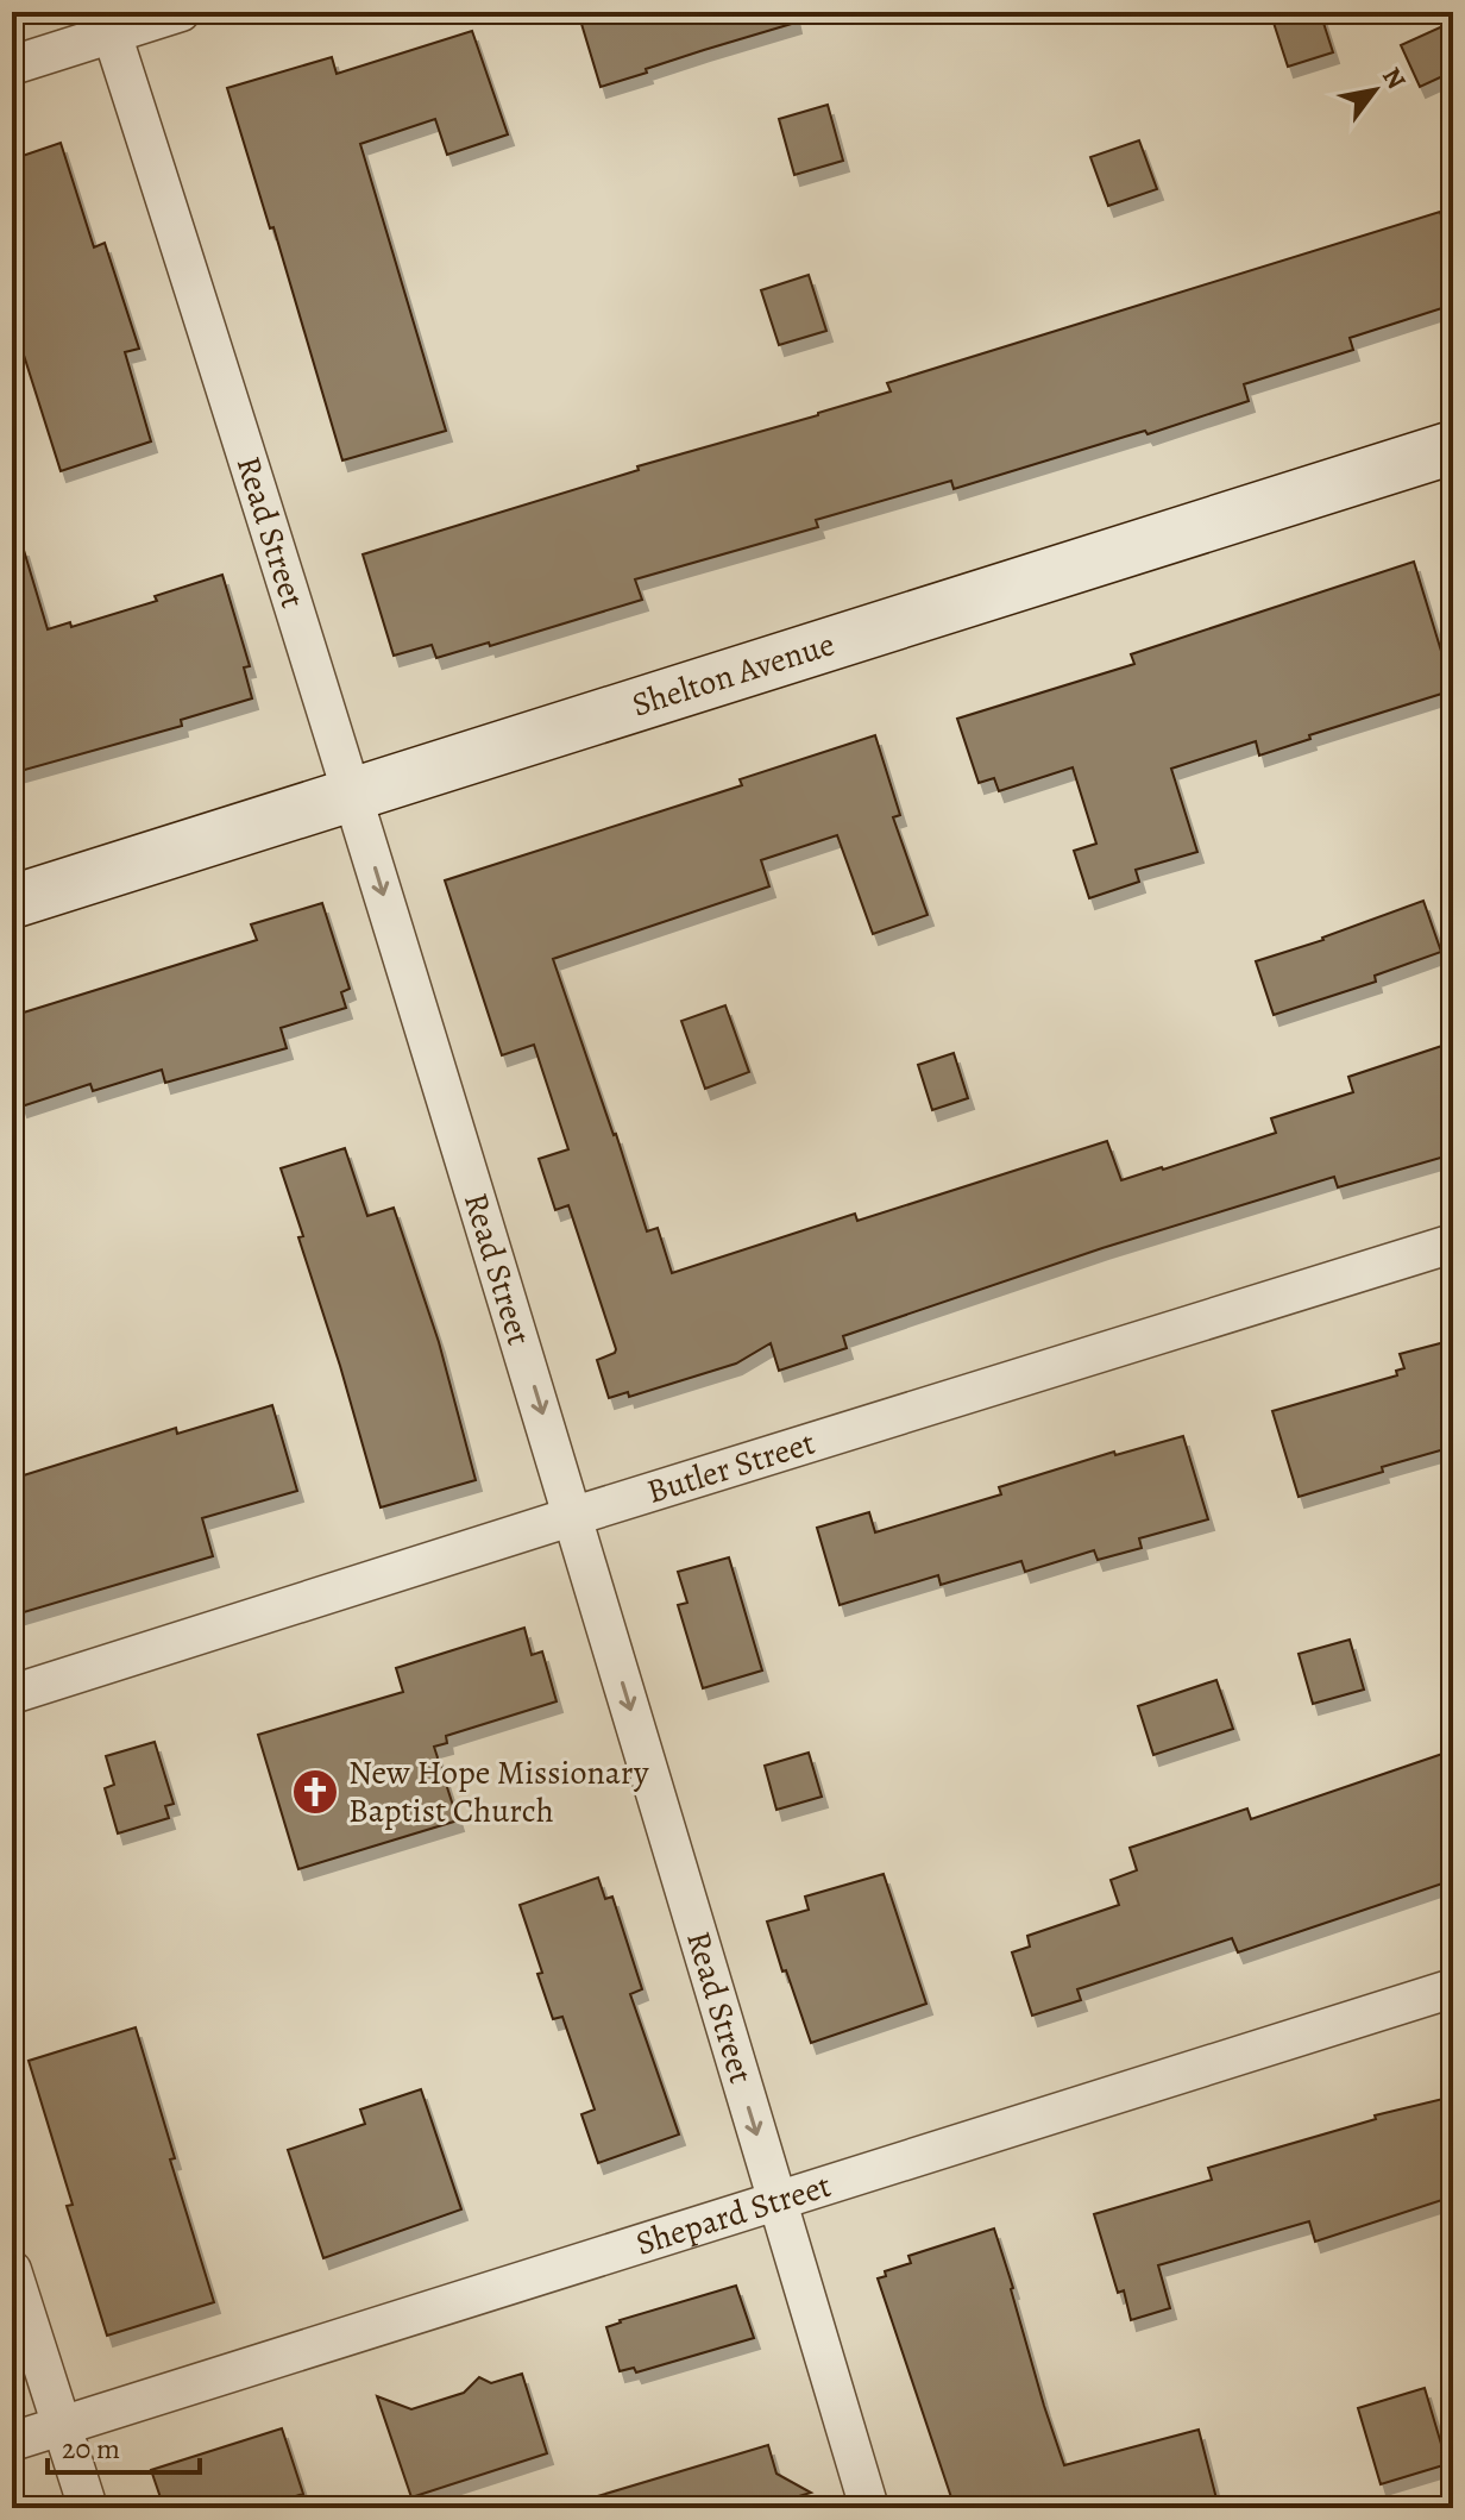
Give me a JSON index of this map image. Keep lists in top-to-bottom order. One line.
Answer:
{"streets":{"street":["Read Street","Shelton Avenue","Butler Street","Shepard Street"]},"crossings":[["Read Street","Shelton Avenue"],["Read Street","Butler Street"],["Read Street","Shepard Street"]],"one_way":["Read Street"],"places":{"church":["New Hope Missionary Baptist Church"]},"scale_bar":"20 m","north":"top right"}
